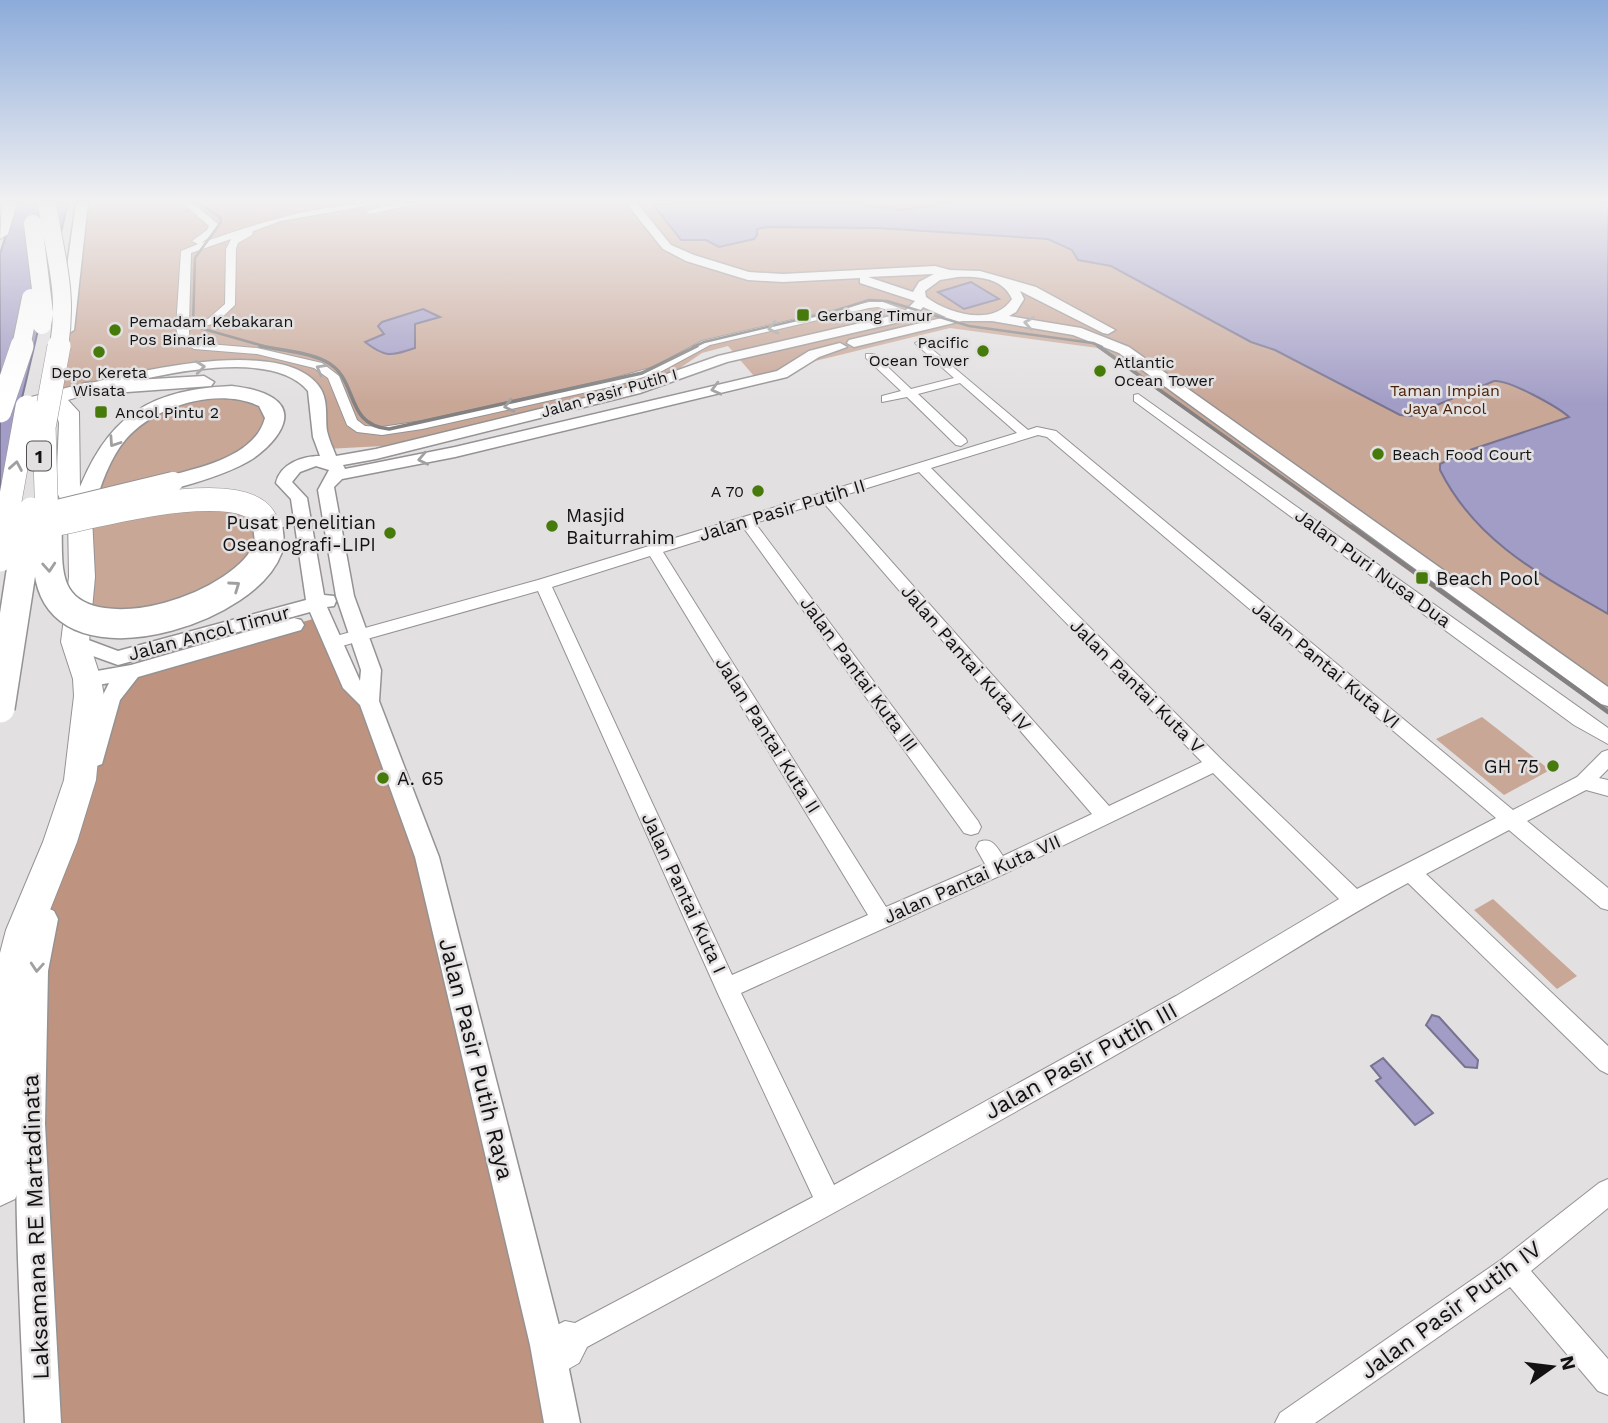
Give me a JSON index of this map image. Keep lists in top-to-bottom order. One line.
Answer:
{"streets":{"highway":["1"],"street":["Jalan Pasir Putih I","Jalan Pasir Putih II","Jalan Puri Nusa Dua","Jalan Ancol Timur","Jalan Pantai Kuta IV","Jalan Pantai Kuta VI","Jalan Pantai Kuta III","Jalan Pantai Kuta V","Jalan Pantai Kuta II","Jalan Pantai Kuta VII","Jalan Pantai Kuta I","Jalan Pasir Putih Raya","Jalan Pasir Putih III","Laksamana RE Martadinata","Jalan Pasir Putih IV"]},"crossings":[["Jalan Pasir Putih I","Jalan Pasir Putih Raya"],["1","Jalan Ancol Timur"],["Jalan Pasir Putih II","Jalan Pantai Kuta IV"],["Jalan Pasir Putih II","Jalan Pantai Kuta VI"],["Jalan Pasir Putih II","Jalan Pantai Kuta III"],["Jalan Pasir Putih II","Jalan Pantai Kuta V"],["Jalan Pasir Putih II","Jalan Pantai Kuta II"],["Jalan Pasir Putih II","Jalan Pantai Kuta I"],["Jalan Pasir Putih II","Jalan Pasir Putih Raya"],["Jalan Ancol Timur","Jalan Pasir Putih Raya"],["Jalan Ancol Timur","Laksamana RE Martadinata"],["Jalan Pantai Kuta IV","Jalan Pantai Kuta VII"],["Jalan Pantai Kuta VI","Jalan Pasir Putih III"],["Jalan Pantai Kuta V","Jalan Pantai Kuta VII"],["Jalan Pantai Kuta V","Jalan Pasir Putih III"],["Jalan Pantai Kuta II","Jalan Pantai Kuta VII"],["Jalan Pantai Kuta VII","Jalan Pantai Kuta I"],["Jalan Pantai Kuta I","Jalan Pasir Putih III"],["Jalan Pasir Putih Raya","Jalan Pasir Putih III"]],"one_way":["Laksamana RE Martadinata"],"parks":["Taman Impian Jaya Ancol"],"places":{"transit":["Gerbang Timur","Ancol Pintu 2","Beach Pool"],"other":["Pemadam Kebakaran Pos Binaria","Pacific Ocean Tower","Depo Kereta Wisata","Atlantic Ocean Tower","Beach Food Court","A 70","Masjid Baiturrahim","Pusat Penelitian Oseanografi-LIPI","GH 75","A. 65"]},"north":"right"}
